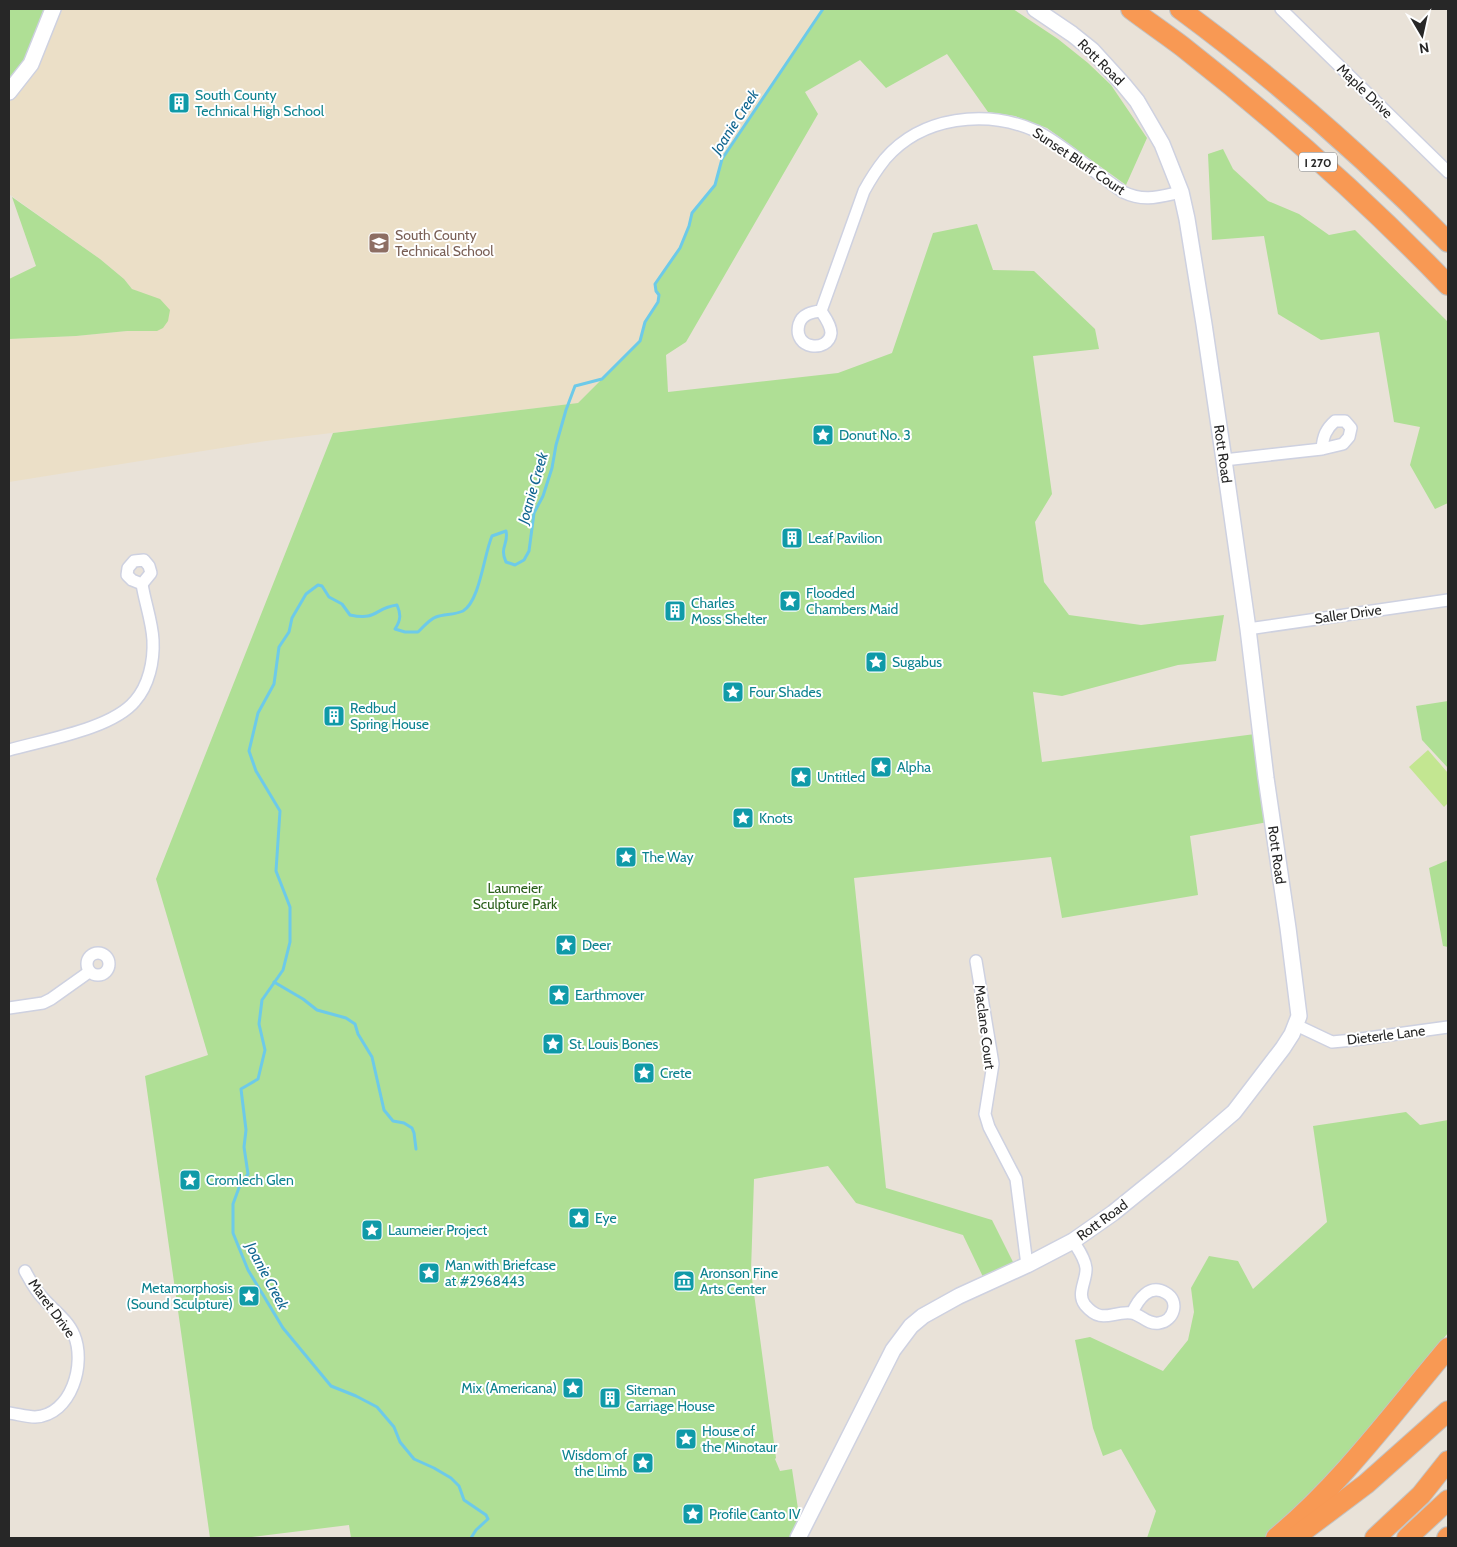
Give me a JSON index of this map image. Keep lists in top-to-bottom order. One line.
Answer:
{"streets":{"highway":["I 270"],"street":["Rott Road","Maple Drive","Sunset Bluff Court","Saller Drive","Maclane Court","Dieterle Lane","Maret Drive"]},"crossings":[["Rott Road","Sunset Bluff Court"],["Rott Road","Saller Drive"],["Rott Road","Maclane Court"],["Rott Road","Dieterle Lane"]],"water":["Joanie Creek"],"parks":["Laumeier Sculpture Park"],"places":{"building":["South County Technical High School","Leaf Pavilion","Charles Moss Shelter","Redbud Spring House","Siteman Carriage House"],"school or university":["South County Technical School"],"place":["Donut No. 3","Flooded Chambers Maid","Sugabus","Four Shades","Alpha","Untitled","Knots","The Way","Deer","Earthmover","St. Louis Bones","Crete","Cromlech Glen","Eye","Laumeier Project","Man with Briefcase at #2968443","Metamorphosis (Sound Sculpture)","Mix (Americana)","House of the Minotaur","Wisdom of the Limb","Profile Canto IV"],"museum":["Aronson Fine Arts Center"]},"north":"bottom"}
